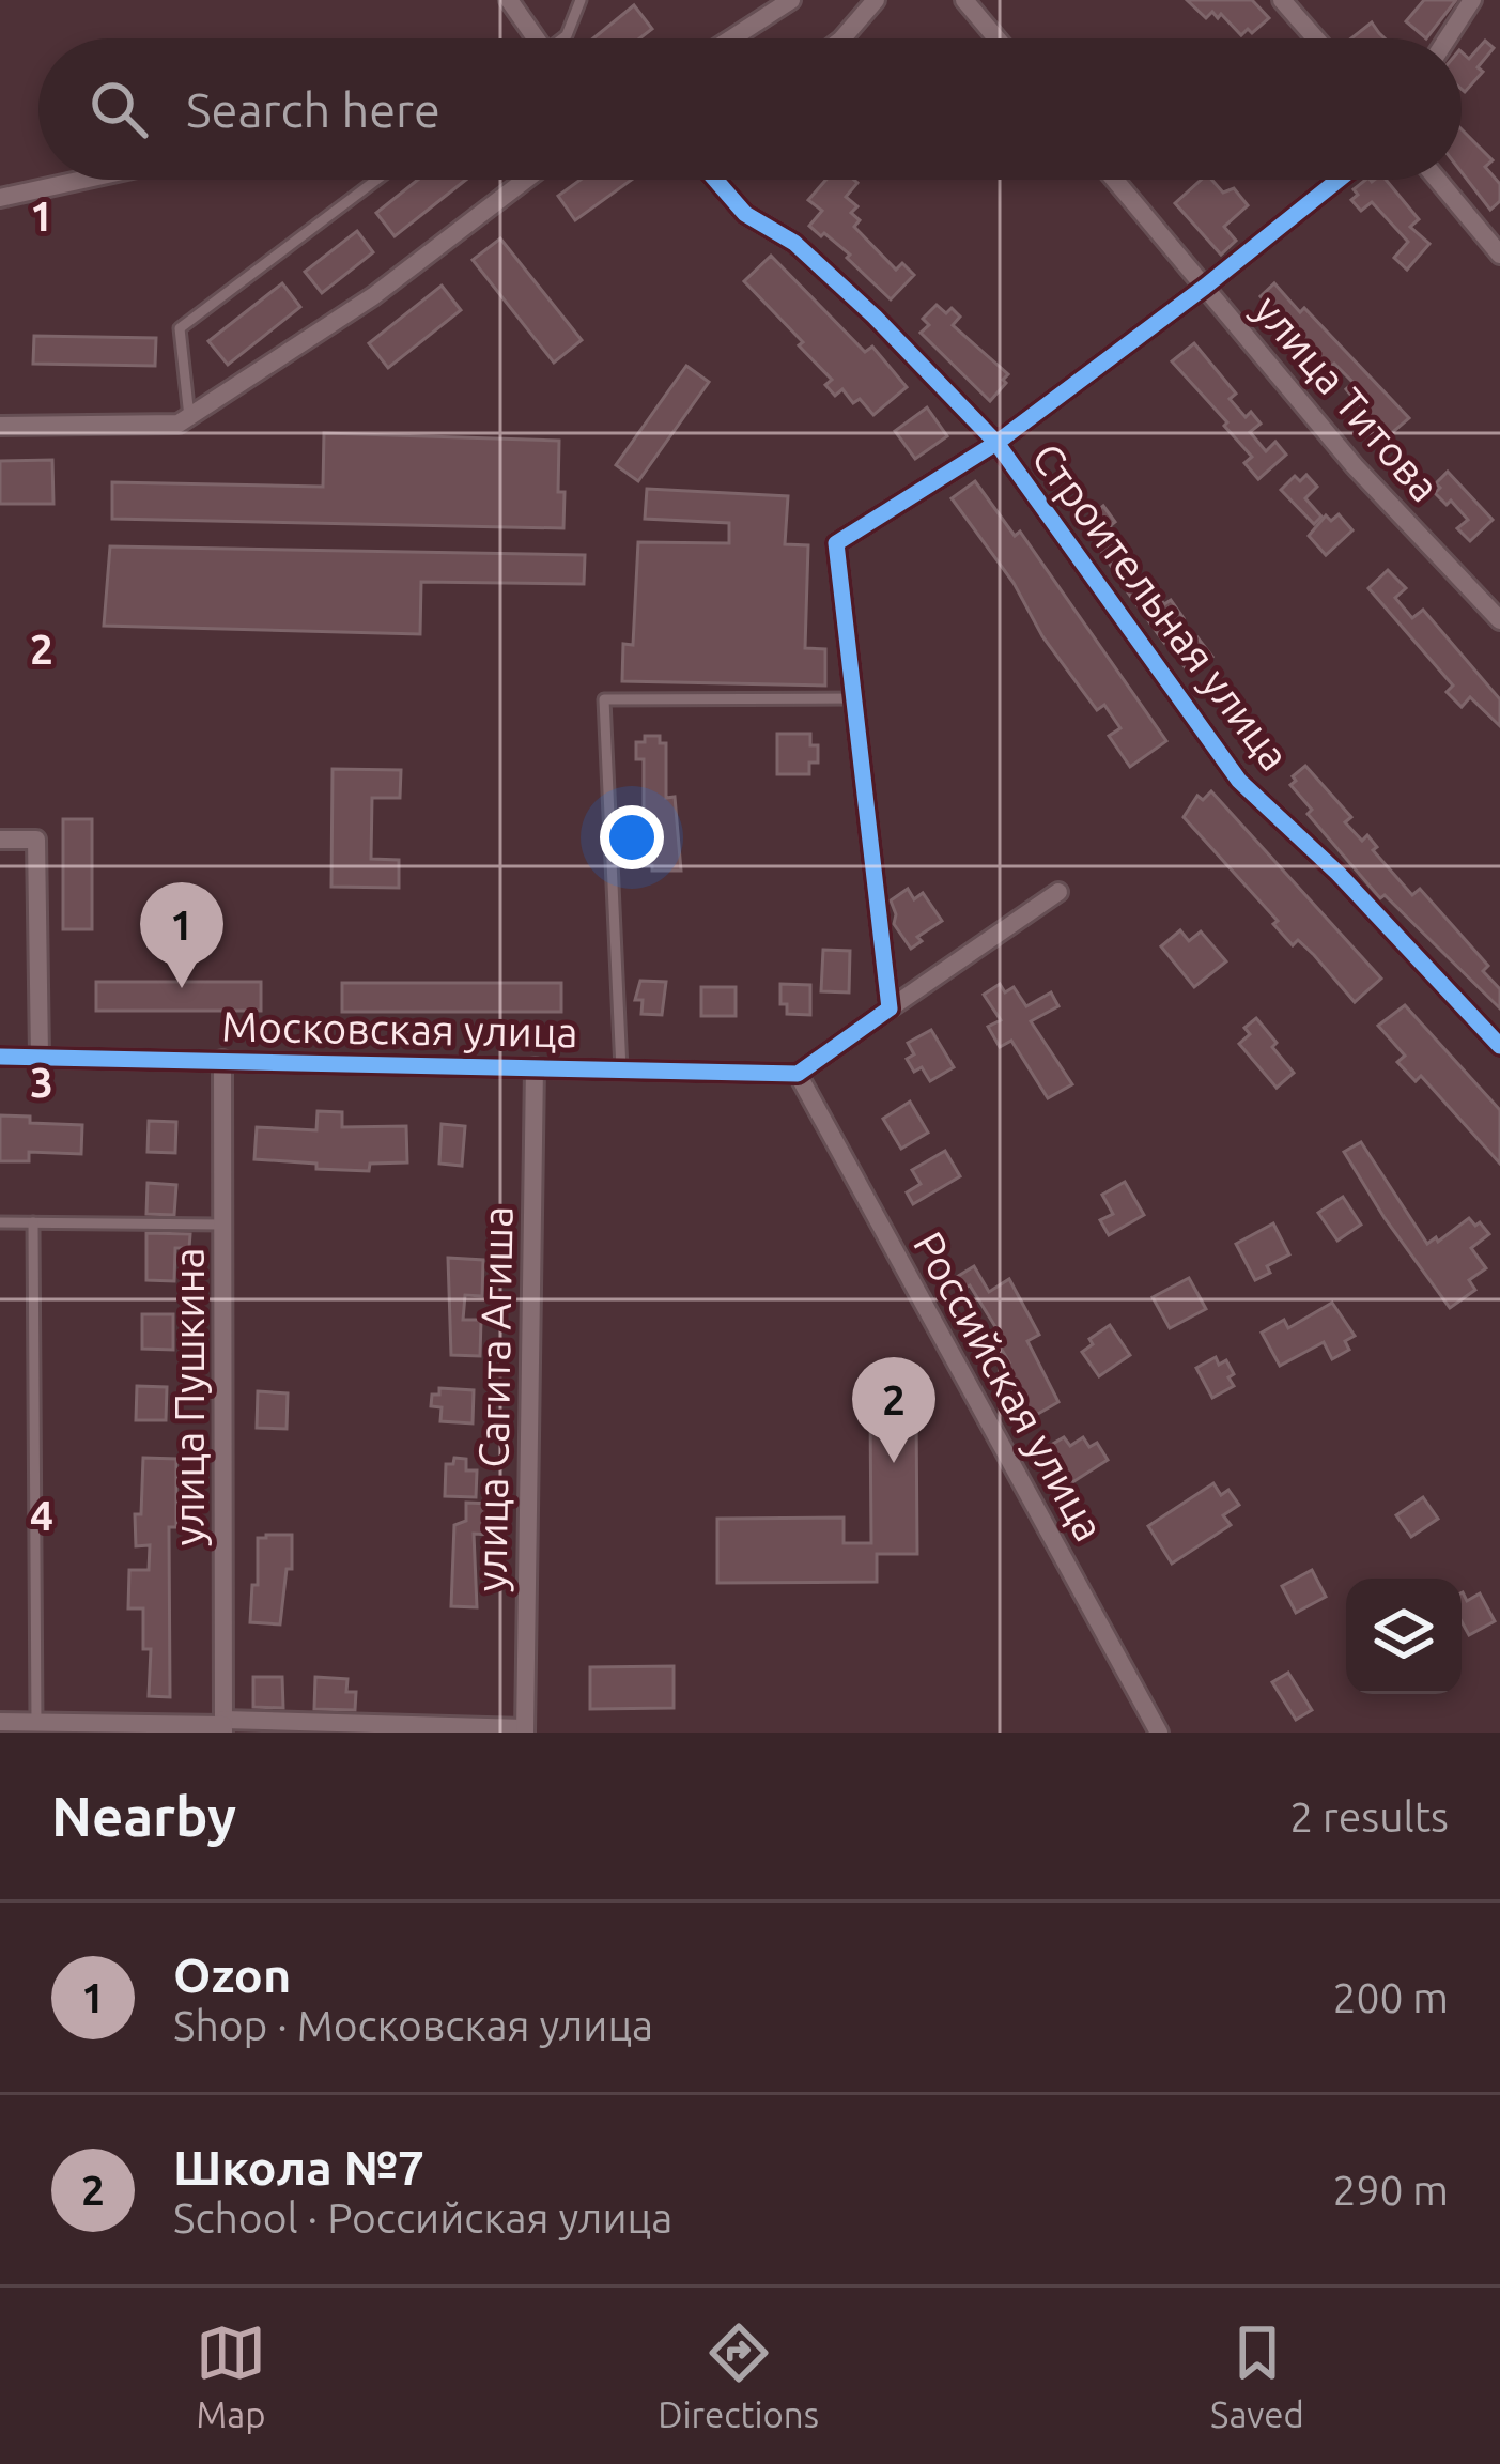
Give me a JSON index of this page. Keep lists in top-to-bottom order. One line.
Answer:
{"streets":{"street":["улица Титова","Строительная улица","Московская улица","Российская улица","улица Пушкина","улица Сагита Агиша"]},"crossings":[["Московская улица","Российская улица"],["Московская улица","улица Пушкина"],["Московская улица","улица Сагита Агиша"]],"page":{"search":"Search here","pins":["1","2"],"heading":["Nearby","2 results"],"list":[{"mark":"1","name":"Ozon","note":"Shop · Московская улица","value":"200 m"},{"mark":"2","name":"Школа №7","note":"School · Российская улица","value":"290 m"}],"nav":["Map","Directions","Saved"]},"grid":{"rows":["1","2","3","4"]}}
